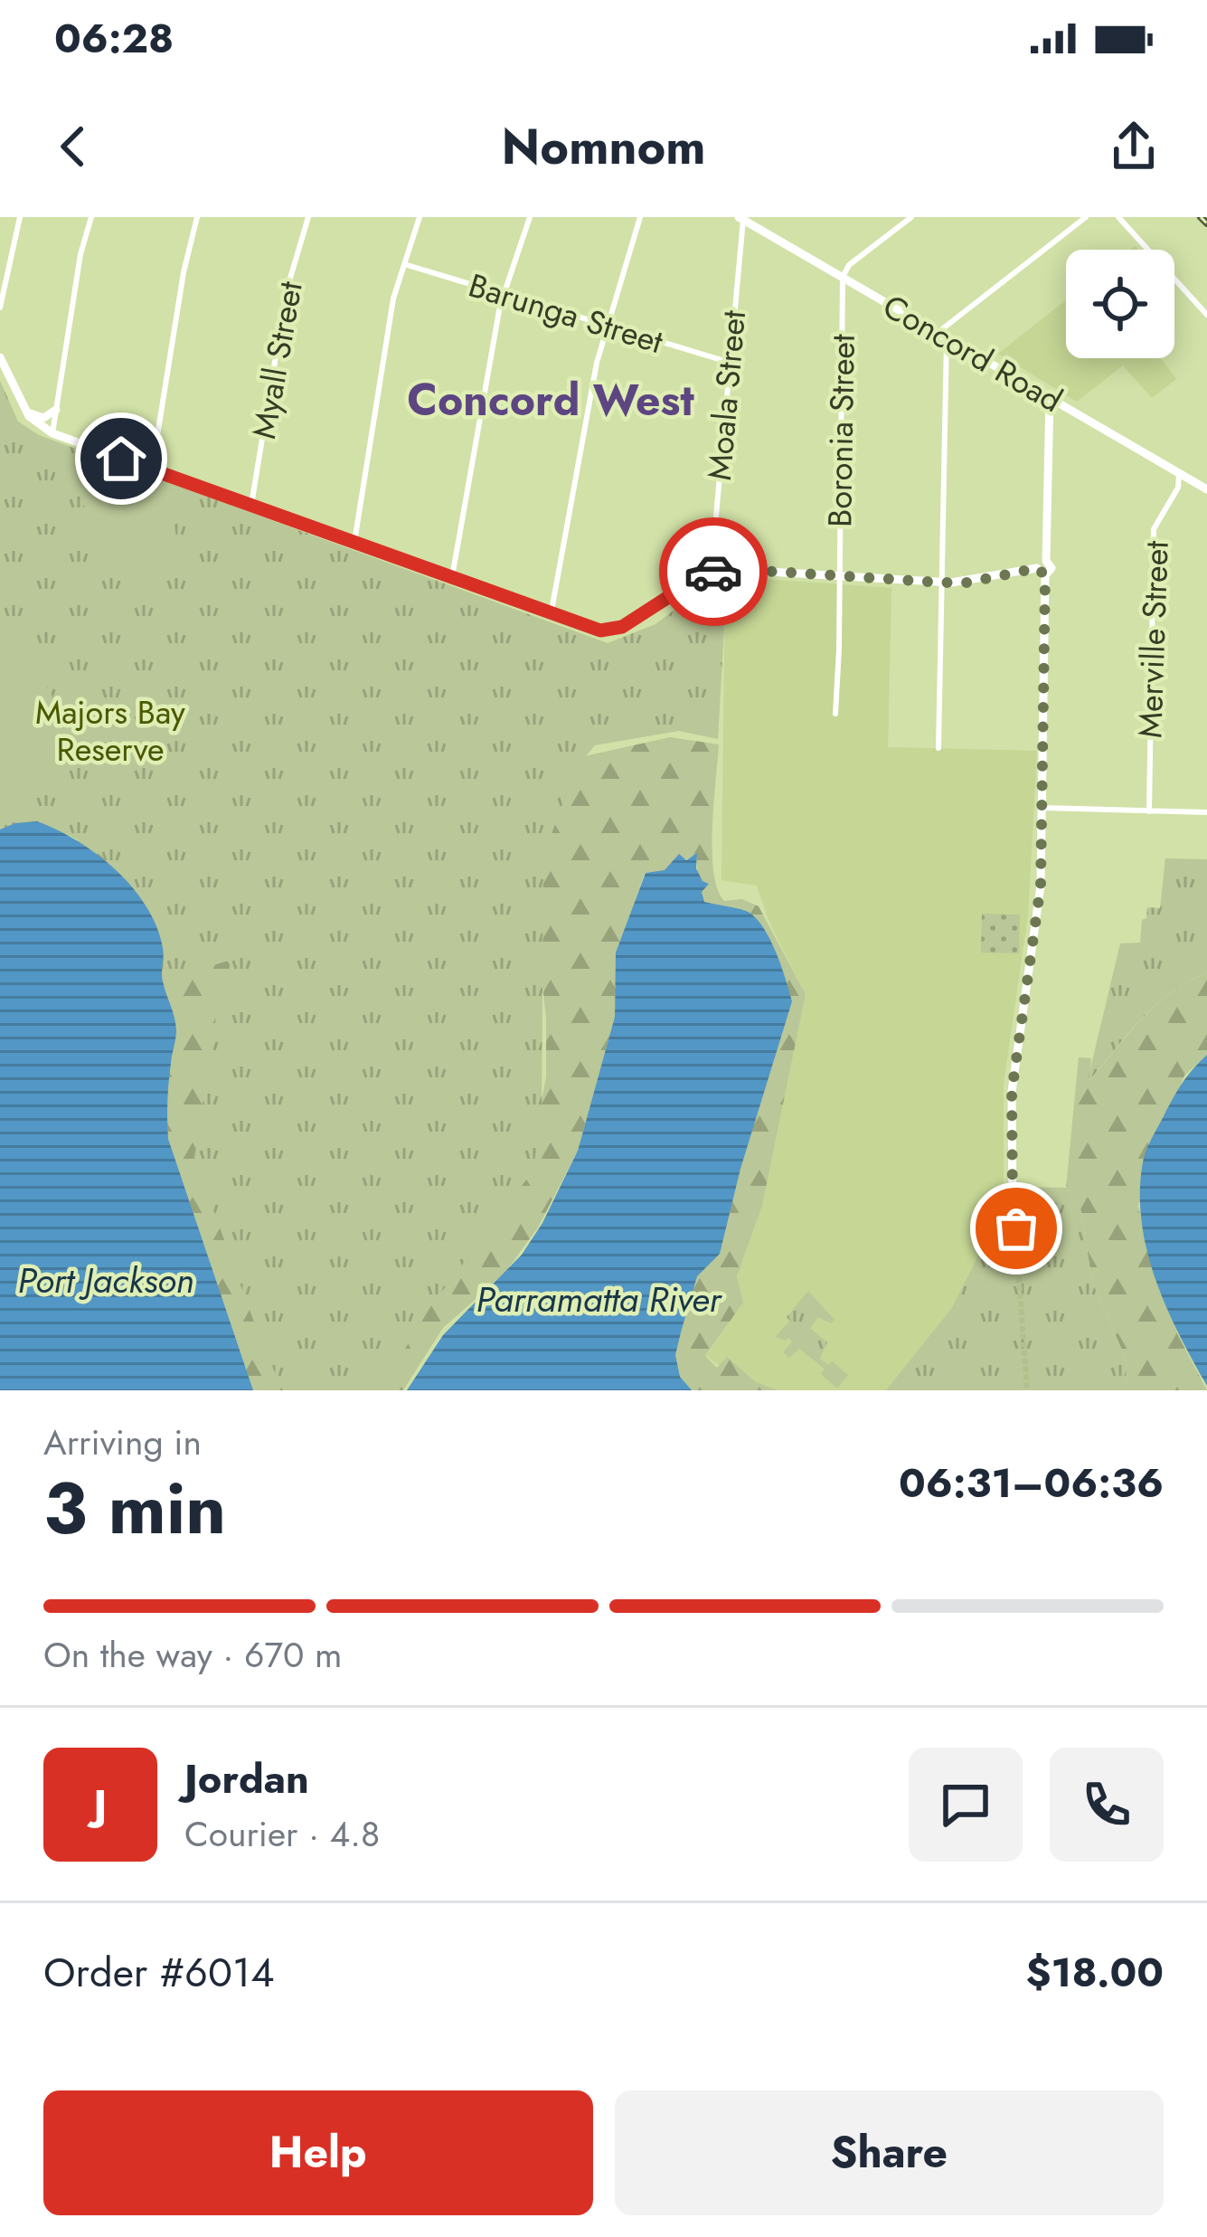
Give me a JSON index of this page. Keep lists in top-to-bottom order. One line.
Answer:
{"streets":{"main road":["Concord Road"],"street":["Barunga Street","Myall Street","Moala Street","Boronia Street","Merville Street"]},"crossings":[["Barunga Street","Moala Street"],["Concord Road","Moala Street"],["Concord Road","Boronia Street"],["Concord Road","Merville Street"]],"districts":["Concord West"],"water":["Port Jackson","Parramatta River"],"parks":["Majors Bay Reserve"],"page":{"status":"06:28","header":"Nomnom","heading":["3 min","Arriving in","06:31–06:36"],"panel":["Jordan","Courier · 4.8","Order #6014","$18.00"],"bar":"On the way · 670 m","round":"J","buttons":["Help","Share"]}}
